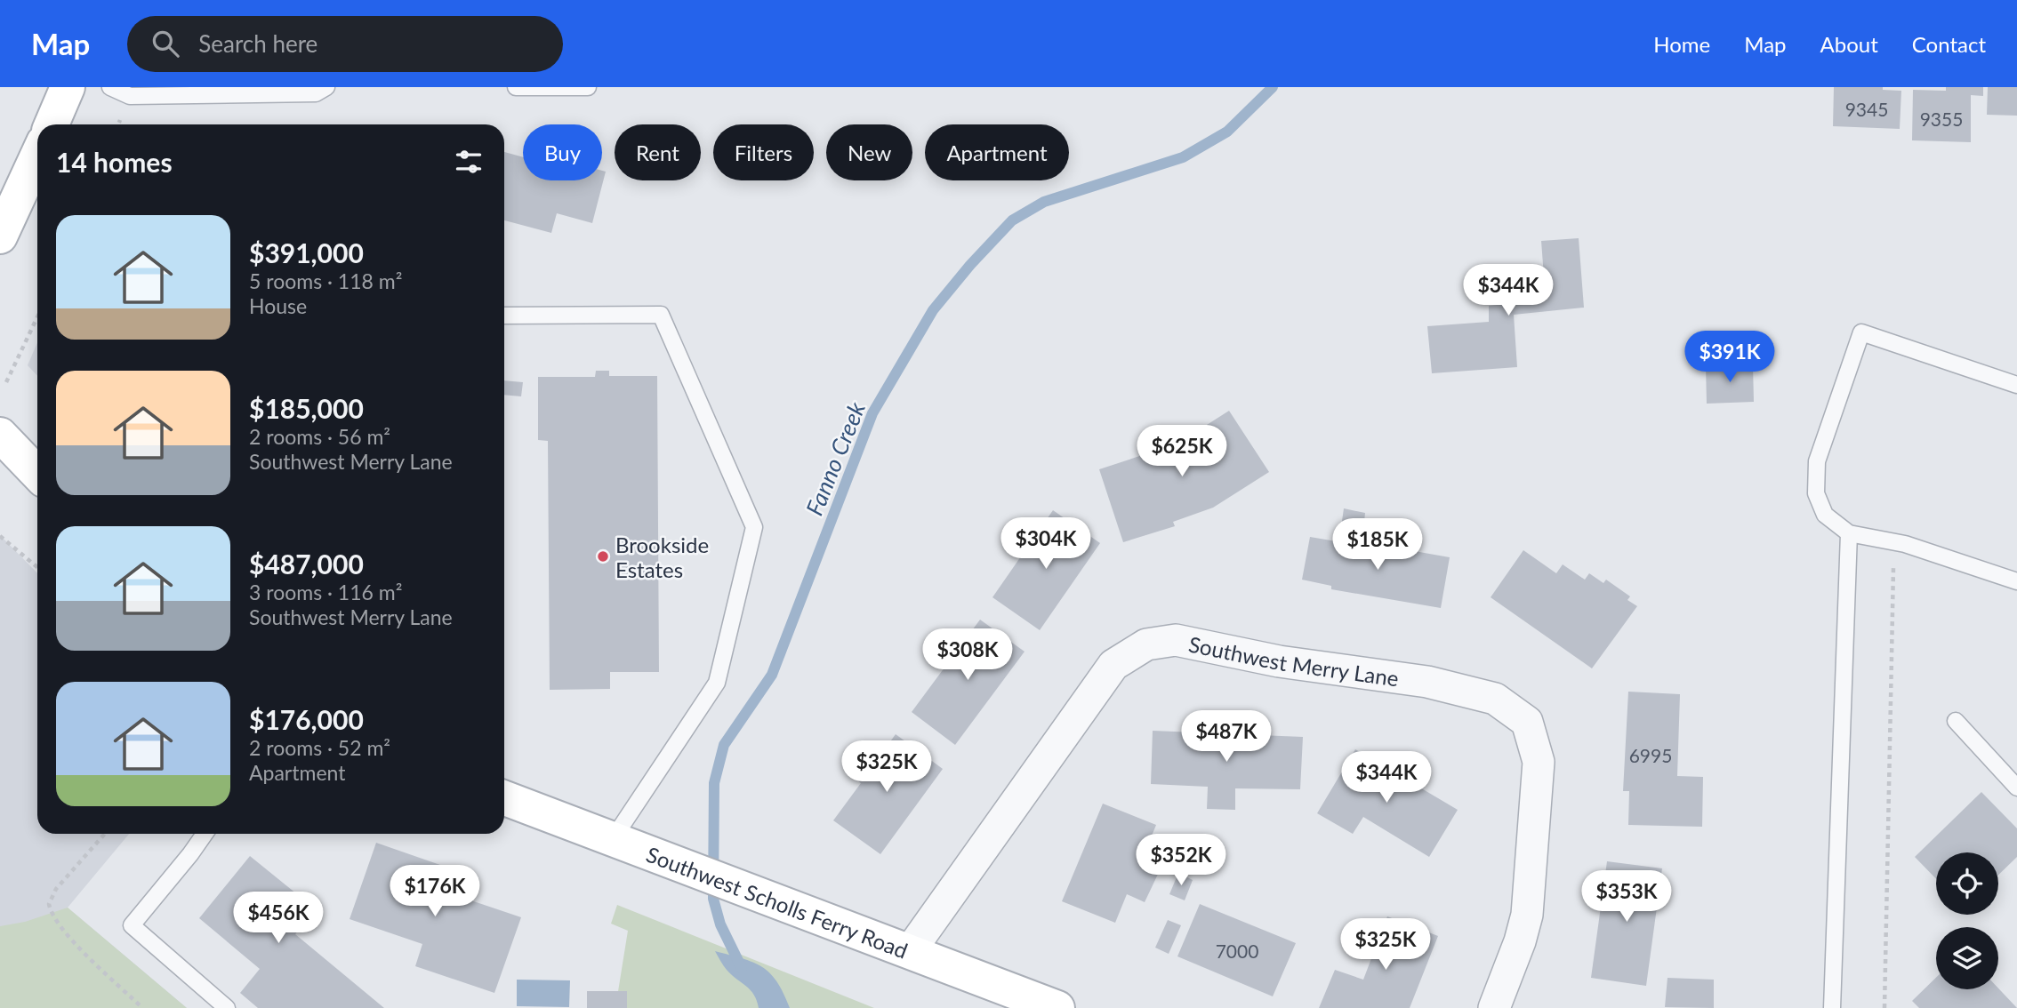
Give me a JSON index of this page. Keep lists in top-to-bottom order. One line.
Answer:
{"streets":{"main road":["Southwest Scholls Ferry Road"],"street":["Southwest Merry Lane"]},"crossings":[["Southwest Merry Lane","Southwest Scholls Ferry Road"]],"water":["Fanno Creek"],"places":["Brookside Estates"],"house_numbers":["9345","9355","6995","7000"],"page":{"header":"Map","search":"Search here","nav":["Home","Map","About","Contact"],"chip":["Buy","Rent","Filters","New","Apartment"],"heading":"14 homes","list":[{"name":"$391,000","note":"5 rooms · 118 m² · House"},{"name":"$185,000","note":"2 rooms · 56 m² · Southwest Merry Lane"},{"name":"$487,000","note":"3 rooms · 116 m² · Southwest Merry Lane"},{"name":"$176,000","note":"2 rooms · 52 m² · Apartment"}],"price":["$344K","$391K","$625K","$304K","$185K","$308K","$487K","$325K","$344K","$352K","$176K","$353K","$456K","$325K"]}}
